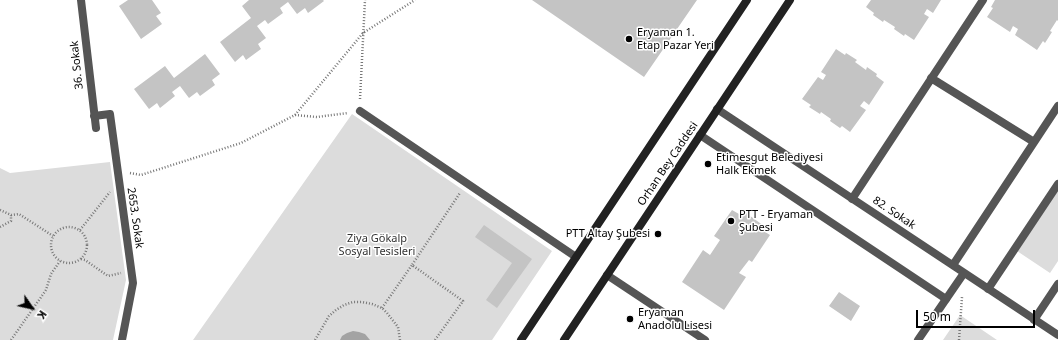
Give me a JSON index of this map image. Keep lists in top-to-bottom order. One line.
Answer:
{"streets":{"main road":["Orhan Bey Caddesi"],"street":["36. Sokak","82. Sokak","2653. Sokak"]},"crossings":[["36. Sokak","2653. Sokak"],["Orhan Bey Caddesi","82. Sokak"]],"parks":["Ziya Gökalp Sosyal Tesisleri"],"places":["Eryaman 1. Etap Pazar Yeri","Etimesgut Belediyesi Halk Ekmek","PTT - Eryaman Şubesi","PTT Altay Şubesi","Eryaman Anadolu Lisesi"],"scale_bar":"50 m","north":"bottom right"}
